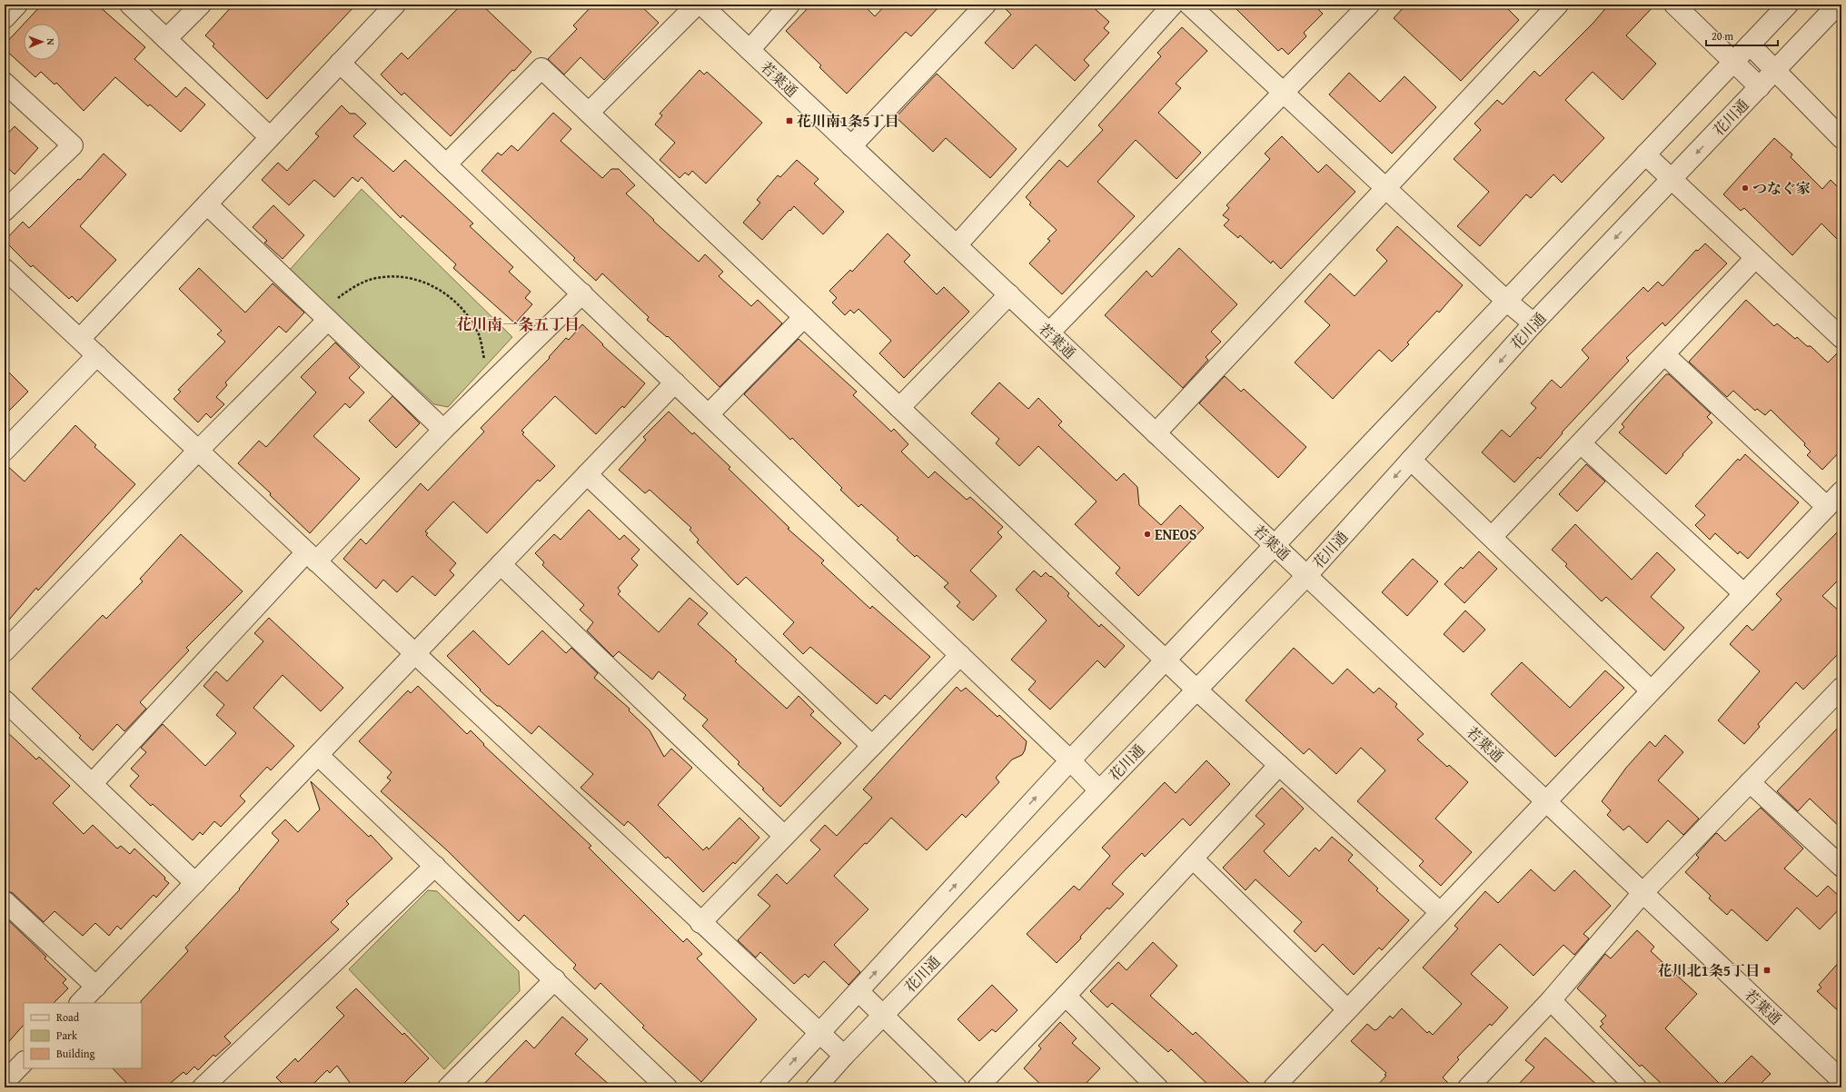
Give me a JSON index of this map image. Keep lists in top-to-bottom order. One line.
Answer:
{"streets":{"street":["若葉通","花川通"]},"crossings":[["若葉通","花川通"]],"districts":["花川南一条五丁目"],"places":{"transit":["花川南1条5丁目","花川北1条5丁目"],"other":["つなぐ家","ENEOS"]},"legend":["Road","Park","Building"],"scale_bar":"20 m","north":"right"}
